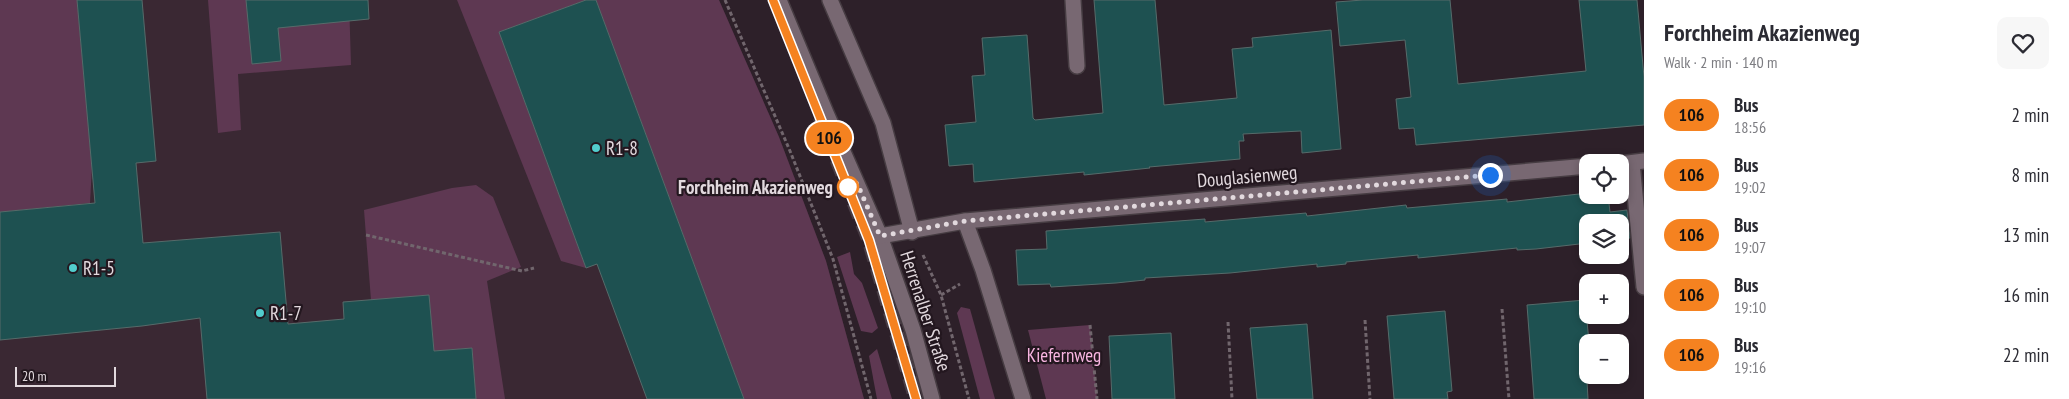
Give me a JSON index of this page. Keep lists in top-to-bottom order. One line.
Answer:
{"streets":{"street":["Douglasienweg","Herrenalber Straße"]},"crossings":[["Douglasienweg","Herrenalber Straße"]],"parks":["Kiefernweg"],"places":["R1-8","Forchheim Akazienweg","R1-5","R1-7"],"lines":["bus line 106"],"scale_bar":"20 m","page":{"on_map":"106","heading":["Forchheim Akazienweg","Walk · 2 min · 140 m"],"list":[{"mark":"106","name":"Bus","note":"18:56","value":"2 min"},{"mark":"106","name":"Bus","note":"19:02","value":"8 min"},{"mark":"106","name":"Bus","note":"19:07","value":"13 min"},{"mark":"106","name":"Bus","note":"19:10","value":"16 min"},{"mark":"106","name":"Bus","note":"19:16","value":"22 min"}],"map_buttons":["+","−"],"scale":"20 m"}}
